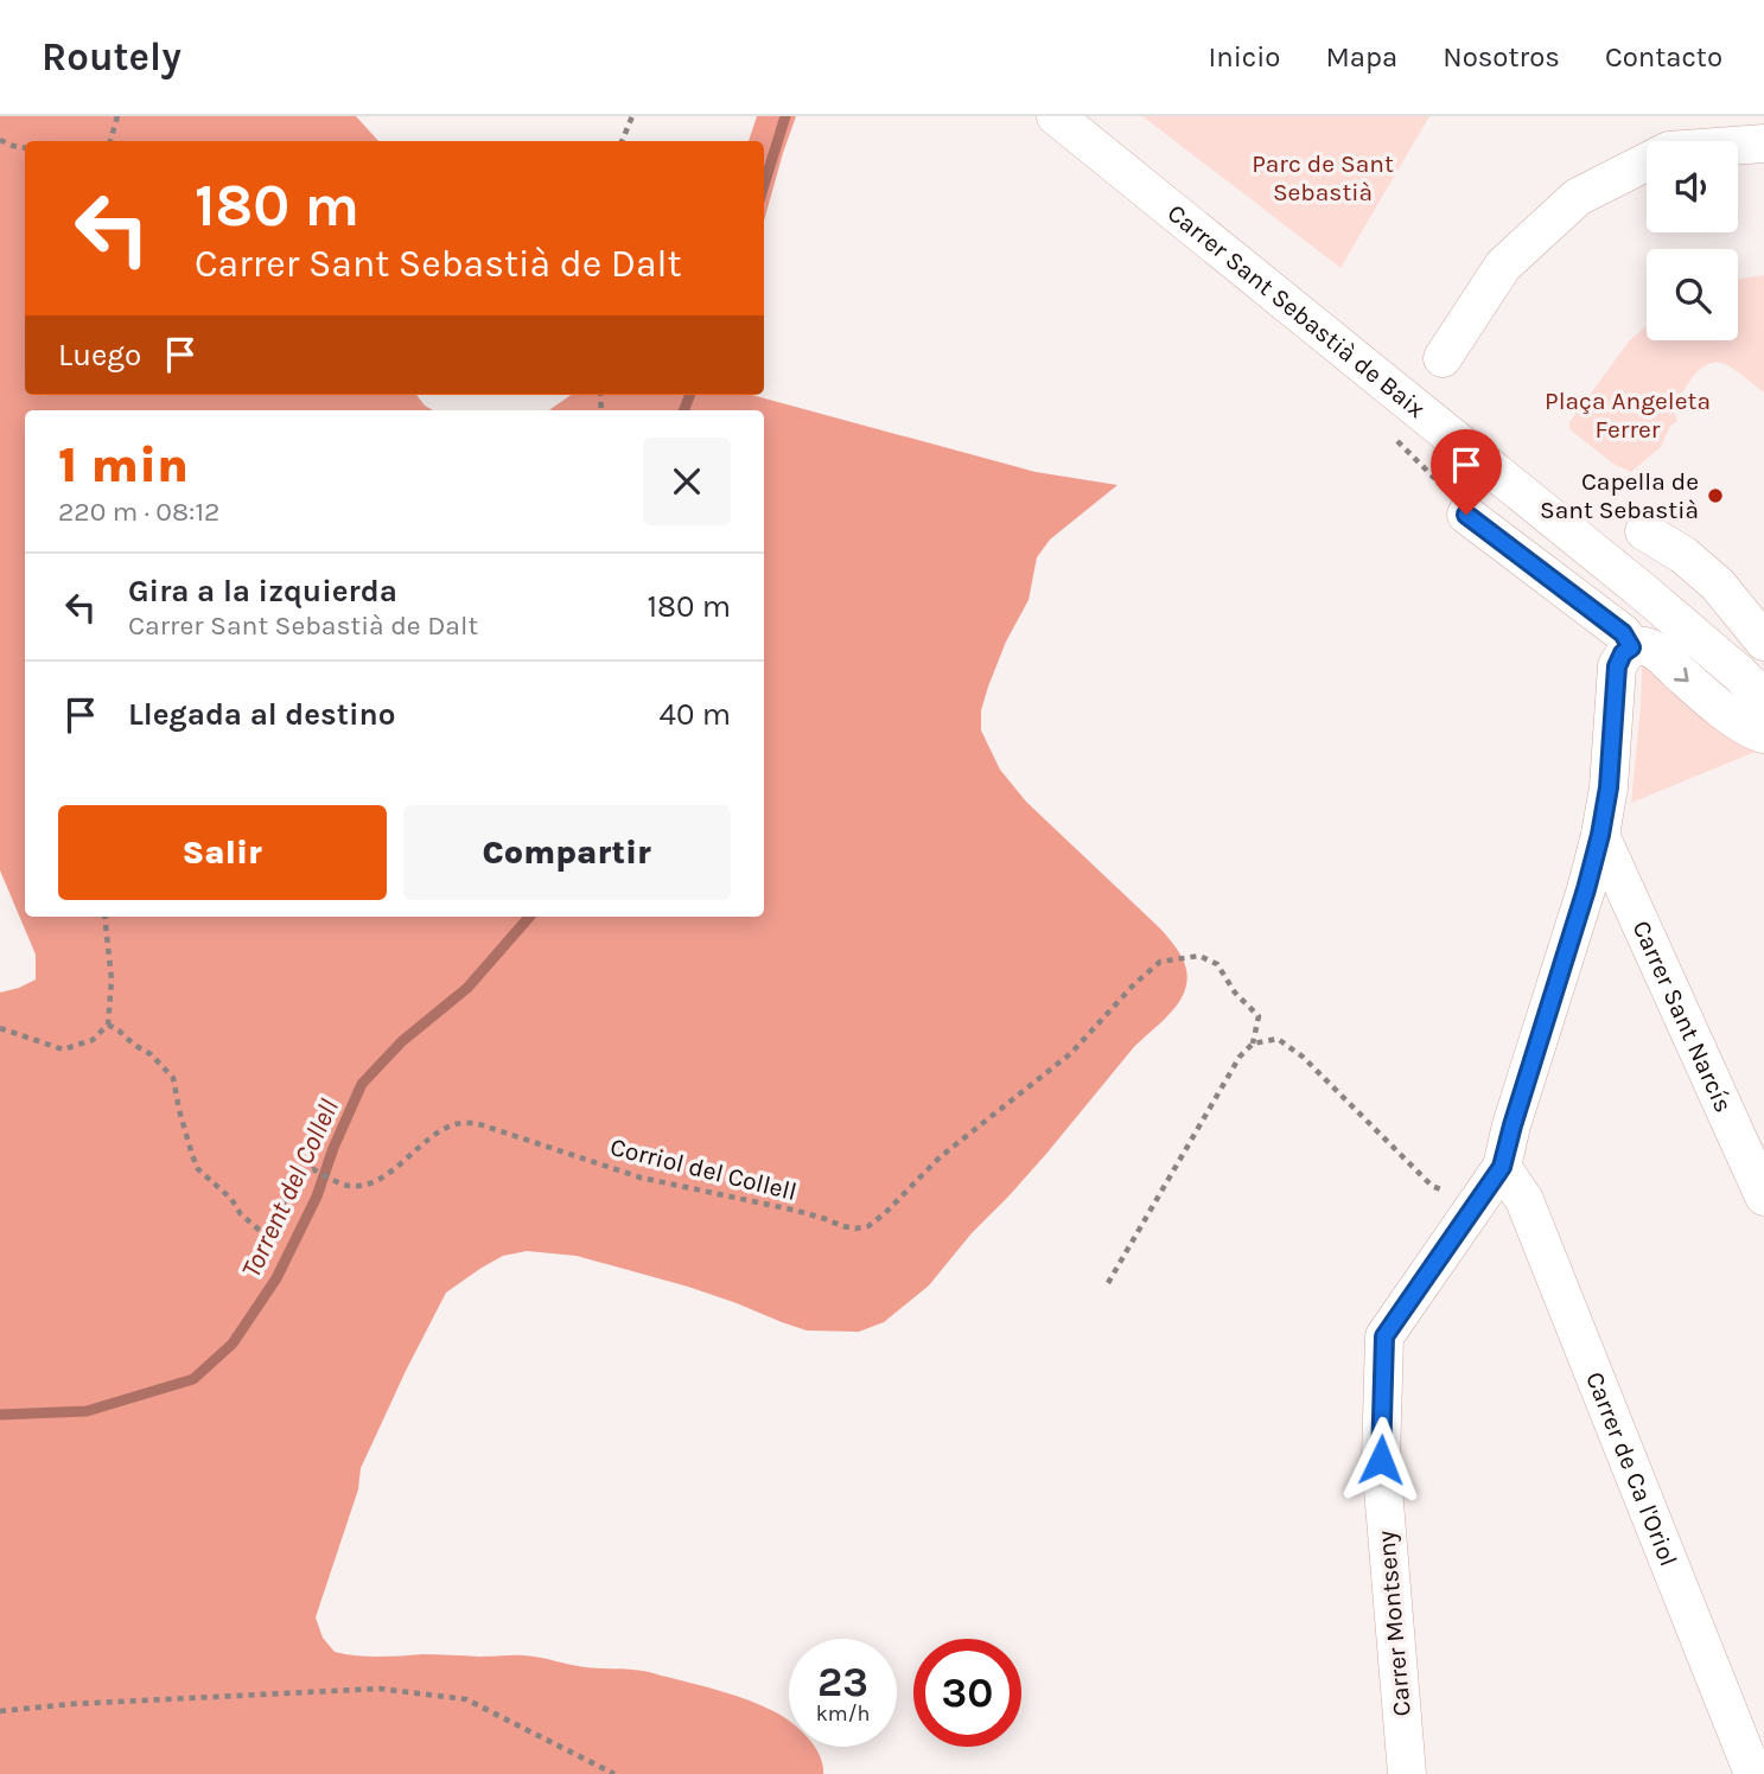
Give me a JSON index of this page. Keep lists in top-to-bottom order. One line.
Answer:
{"streets":{"street":["Carrer Sant Sebastià de Baix","Carrer Sant Narcís","Carrer de Ca l'Oriol","Carrer Montseny"],"path":["Corriol del Collell"]},"crossings":[["Carrer Sant Narcís","Carrer Montseny"],["Carrer de Ca l'Oriol","Carrer Montseny"]],"water":["Torrent del Collell"],"parks":["Parc de Sant Sebastià","Plaça Angeleta Ferrer"],"places":["Capella de Sant Sebastià"],"page":{"header":"Routely","nav":["Inicio","Mapa","Nosotros","Contacto"],"turn":["180 m","Carrer Sant Sebastià de Dalt"],"then":"Luego","heading":["1 min","220 m · 08:12"],"list":[{"name":"Gira a la izquierda","note":"Carrer Sant Sebastià de Dalt","value":"180 m"},{"name":"Llegada al destino","value":"40 m"}],"buttons":["Salir","Compartir"],"speed":"23 km/h","limit":"30"}}
